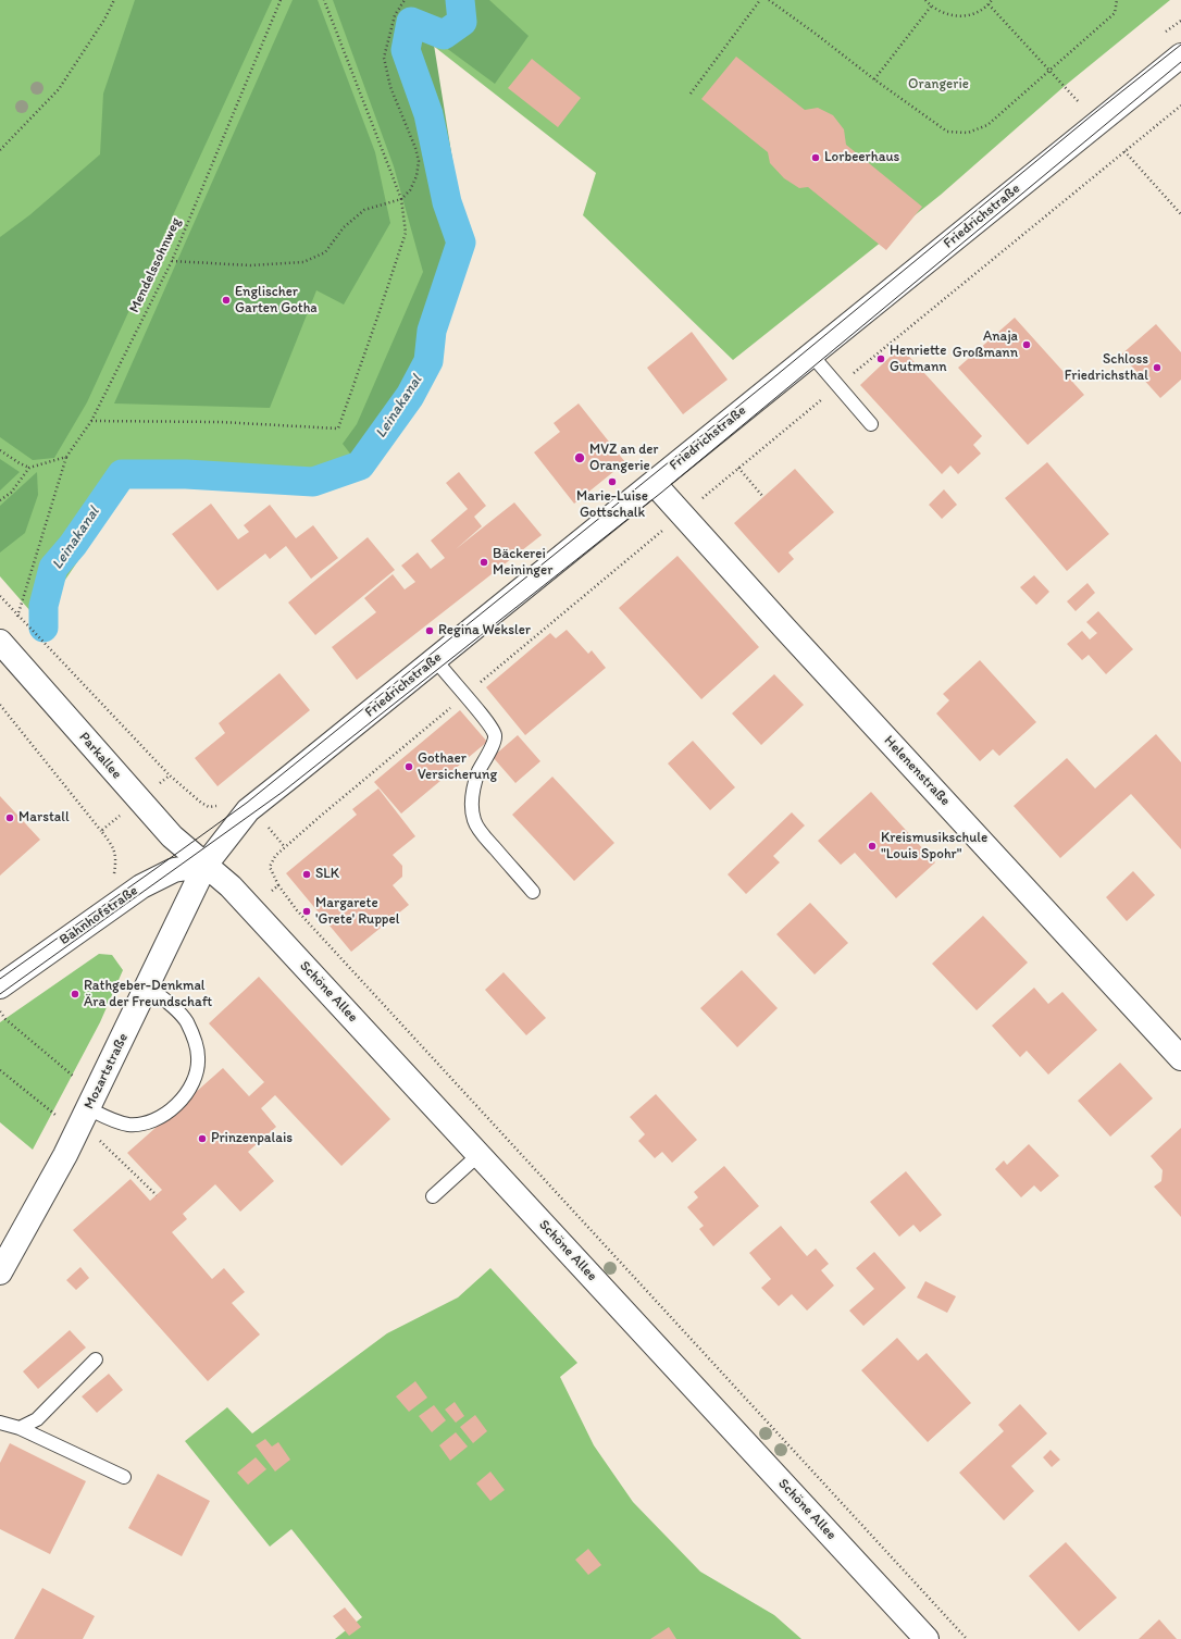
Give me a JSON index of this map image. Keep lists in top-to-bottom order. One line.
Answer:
{"streets":{"street":["Friedrichstraße","Parkallee","Helenenstraße","Bahnhofstraße","Schöne Allee","Mozartstraße"],"path":["Mendelssohnweg"]},"crossings":[["Friedrichstraße","Parkallee"],["Friedrichstraße","Helenenstraße"],["Friedrichstraße","Bahnhofstraße"],["Friedrichstraße","Schöne Allee"],["Friedrichstraße","Mozartstraße"],["Parkallee","Bahnhofstraße"],["Parkallee","Schöne Allee"],["Parkallee","Mozartstraße"],["Bahnhofstraße","Schöne Allee"],["Bahnhofstraße","Mozartstraße"],["Schöne Allee","Mozartstraße"]],"water":["Leinakanal"],"parks":["Orangerie"],"places":["Lorbeerhaus","Englischer Garten Gotha","Anaja Großmann","Henriette Gutmann","Schloss Friedrichsthal","MVZ an der Orangerie","Marie-Luise Gottschalk","Bäckerei Meininger","Regina Weksler","Gothaer Versicherung","Marstall","Kreismusikschule \"Louis Spohr\"","SLK","Margarete 'Grete' Ruppel","Rathgeber-Denkmal Ära der Freundschaft","Prinzenpalais"]}
